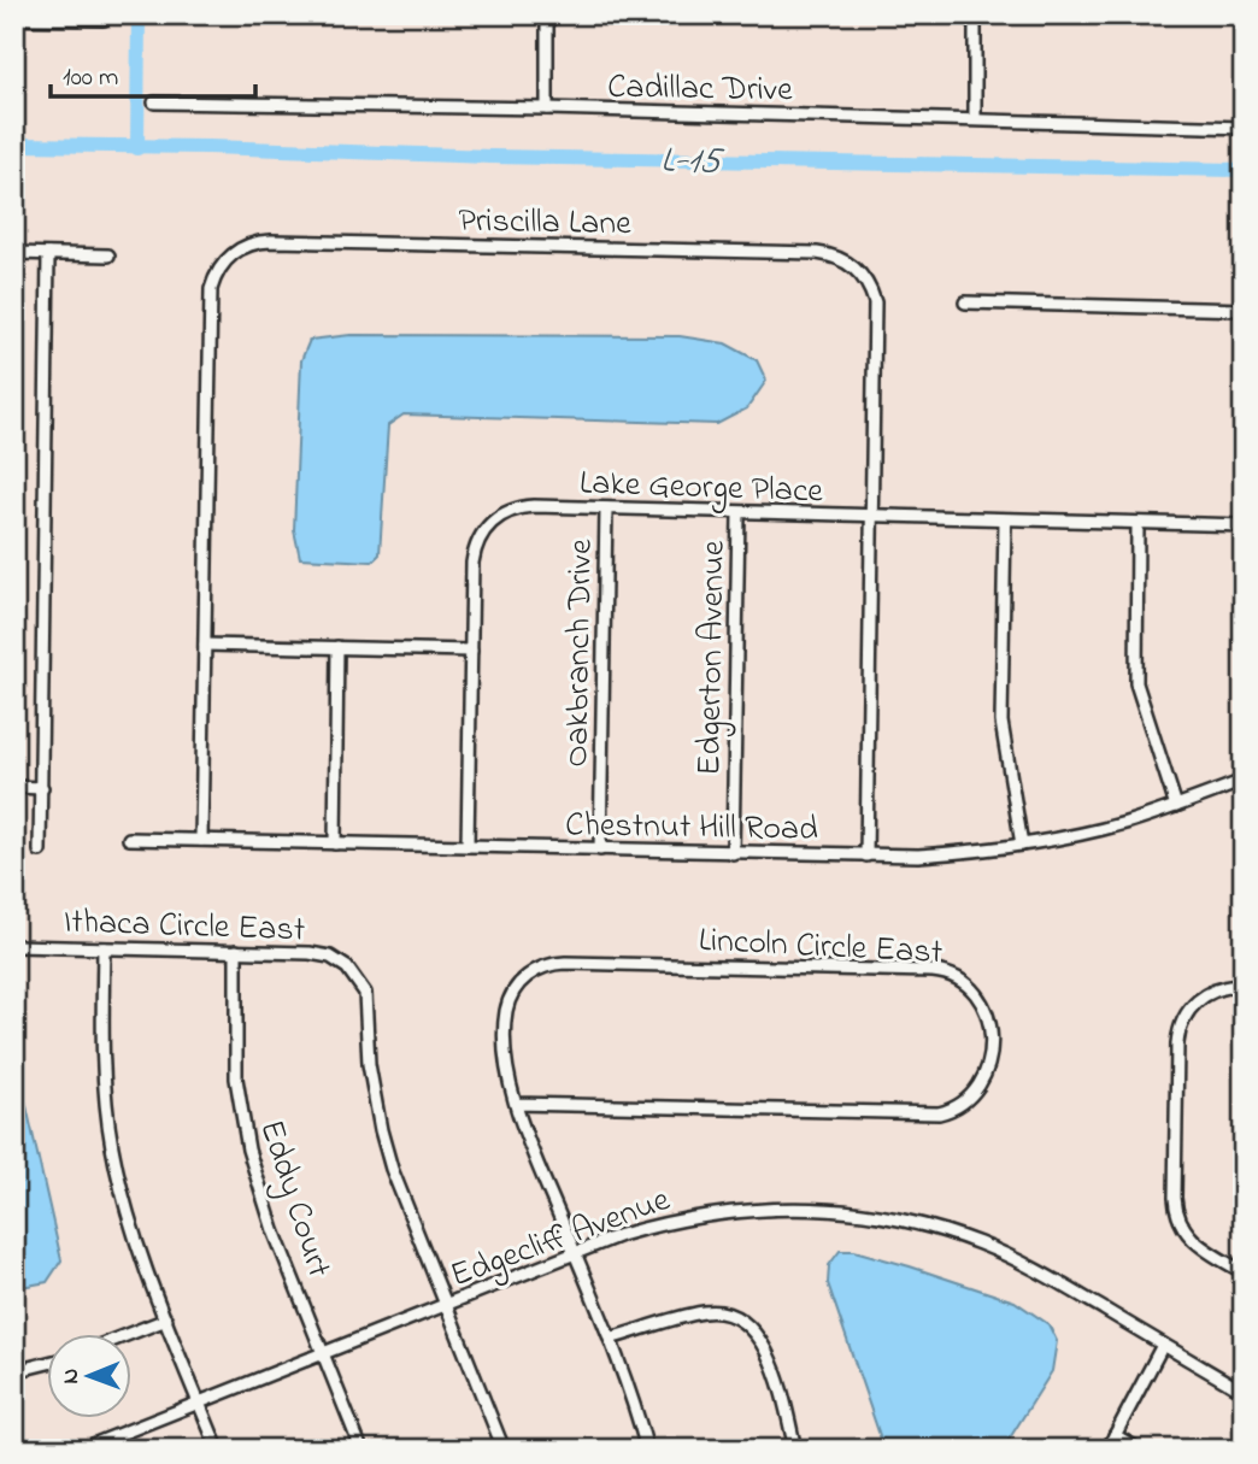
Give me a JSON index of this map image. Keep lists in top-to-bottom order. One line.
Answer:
{"streets":{"street":["Cadillac Drive","Priscilla Lane","Lake George Place","Oakbranch Drive","Edgerton Avenue","Chestnut Hill Road","Ithaca Circle East","Lincoln Circle East","Eddy Court","Edgecliff Avenue"]},"crossings":[["Priscilla Lane","Lake George Place"],["Priscilla Lane","Chestnut Hill Road"],["Lake George Place","Oakbranch Drive"],["Lake George Place","Edgerton Avenue"],["Lake George Place","Chestnut Hill Road"],["Oakbranch Drive","Chestnut Hill Road"],["Edgerton Avenue","Chestnut Hill Road"],["Ithaca Circle East","Eddy Court"],["Ithaca Circle East","Edgecliff Avenue"],["Lincoln Circle East","Edgecliff Avenue"],["Eddy Court","Edgecliff Avenue"]],"water":["L-15"],"scale_bar":"100 m","north":"left"}
